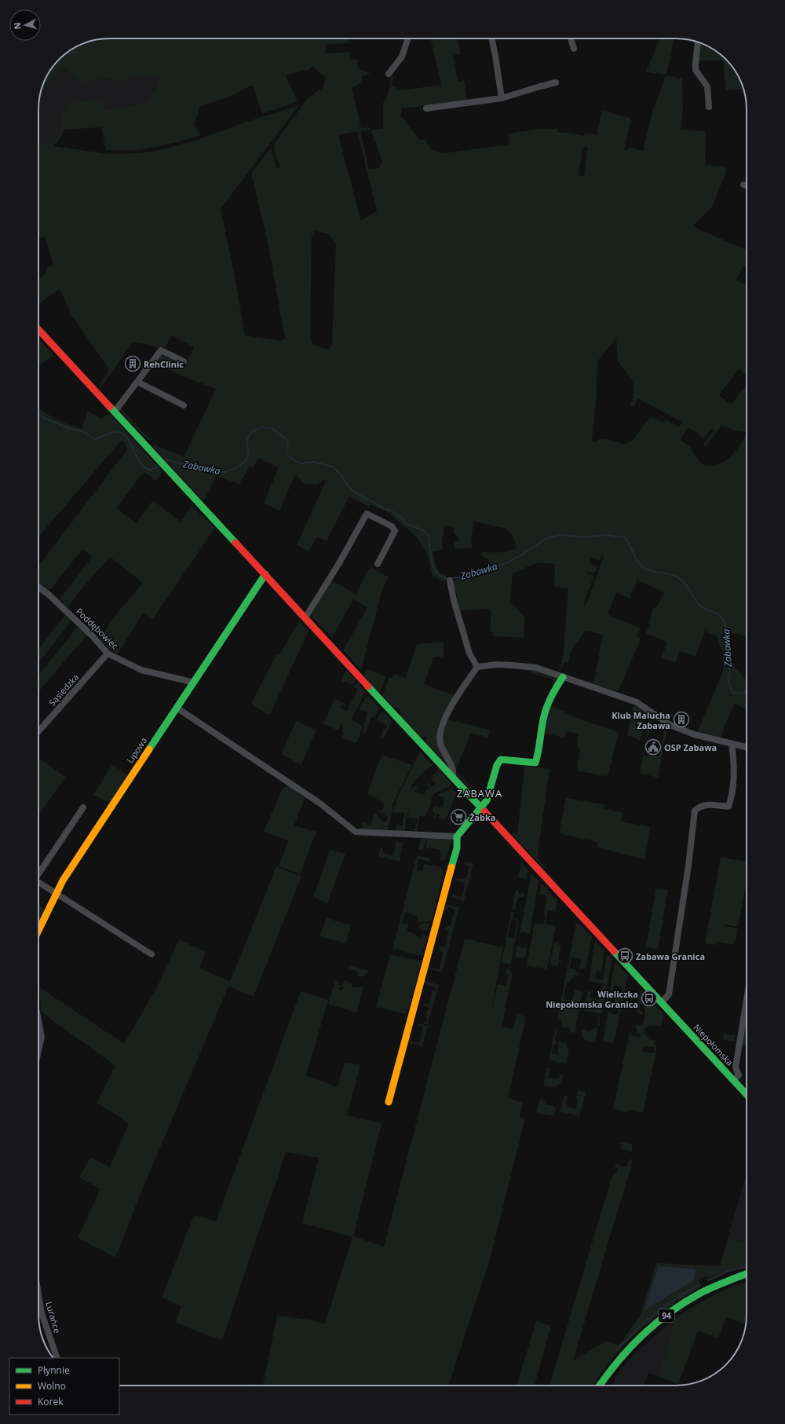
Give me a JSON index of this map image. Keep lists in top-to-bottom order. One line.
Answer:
{"streets":{"main road":["Lipowa","Niepołomska","94"],"street":["Poddębowiec","Sąsiedzka","Lurańce"]},"crossings":[["Poddębowiec","Sąsiedzka"],["Poddębowiec","Lipowa"],["Lipowa","Niepołomska"]],"districts":["ZABAWA"],"water":["Zabawka"],"places":{"building":["RehClinic","Klub Malucha Zabawa"],"public building":["OSP Zabawa"],"supermarket":["Żabka"],"bus stop":["Zabawa Granica","Wieliczka Niepołomska Granica"]},"legend":["Płynnie","Wolno","Korek"],"north":"left"}
